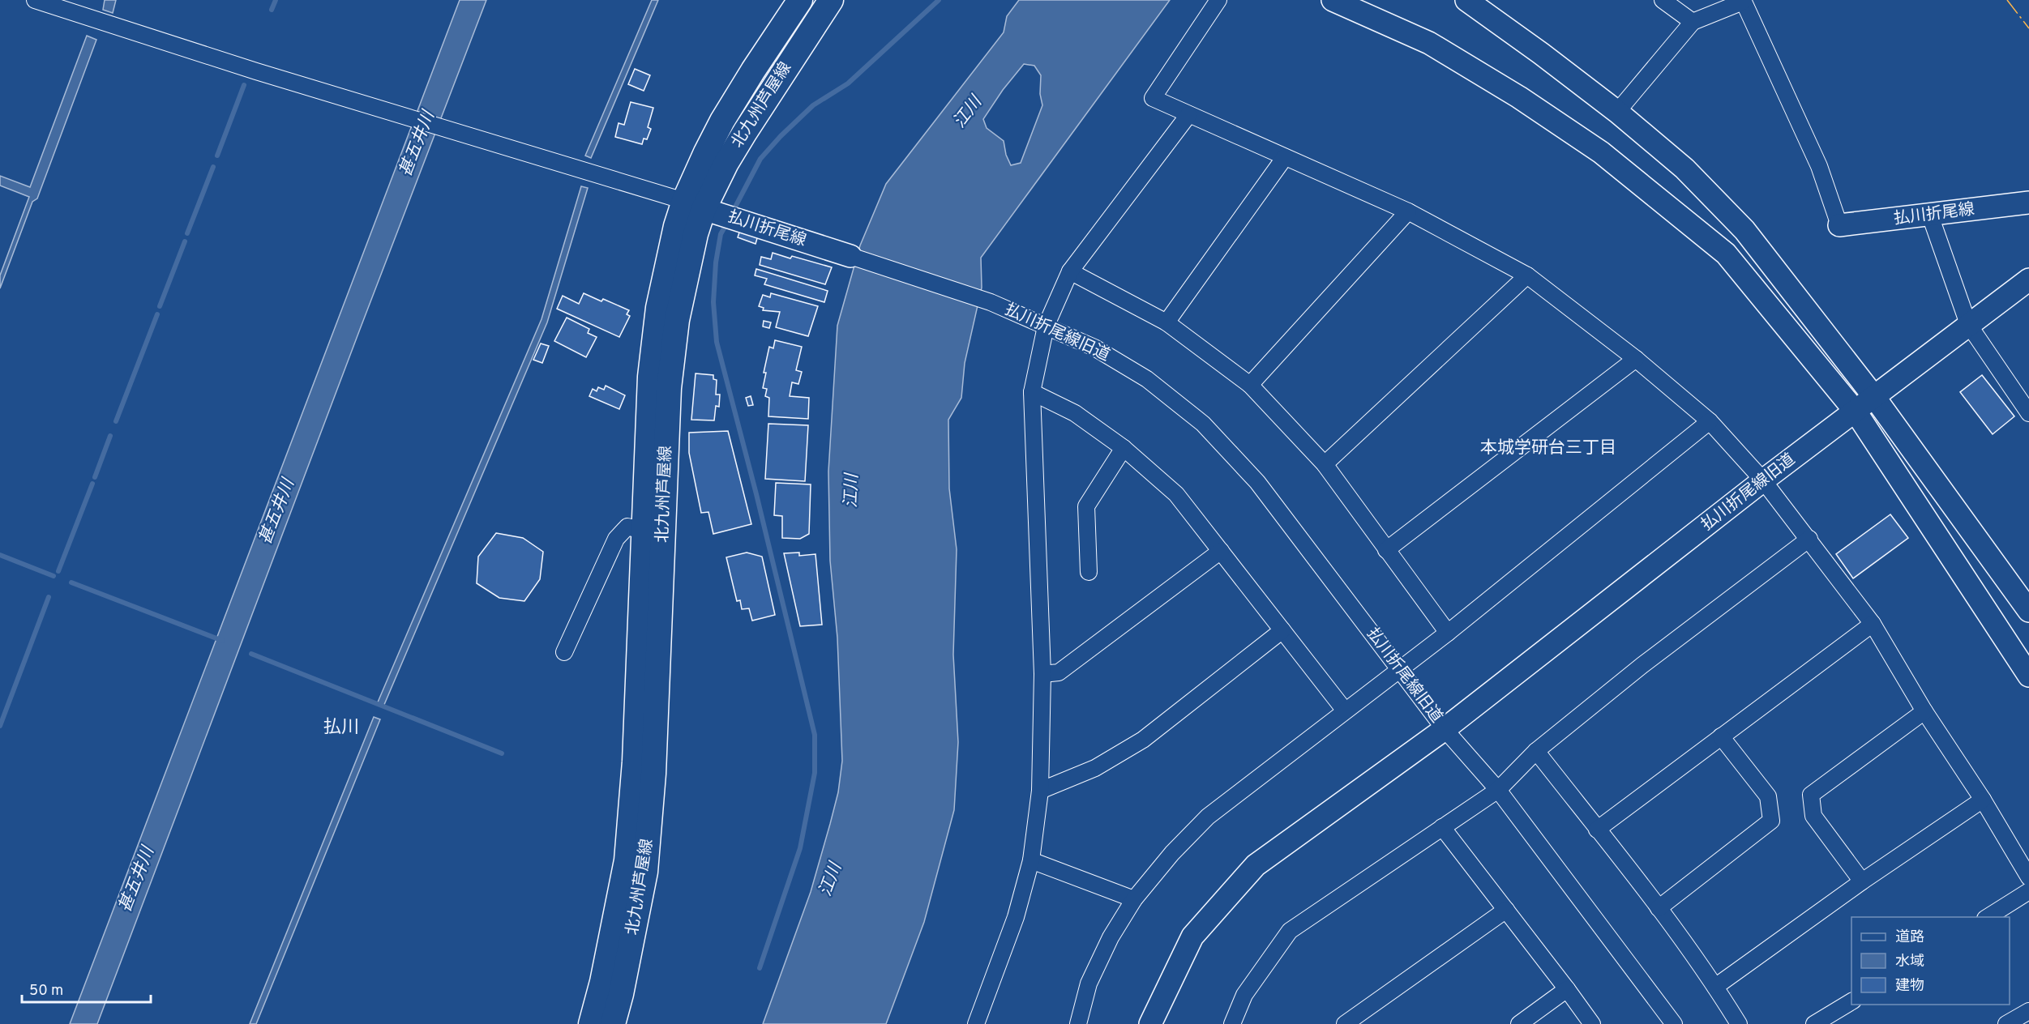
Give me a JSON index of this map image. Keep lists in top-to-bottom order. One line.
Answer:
{"streets":{"main road":["北九州芦屋線"],"street":["払川折尾線","払川折尾線旧道"]},"crossings":[["北九州芦屋線","払川折尾線"],["払川折尾線","払川折尾線旧道"]],"districts":["本城学研台三丁目","払川"],"water":["江川","甚五井川"],"legend":["道路","水域","建物"],"scale_bar":"50 m"}
